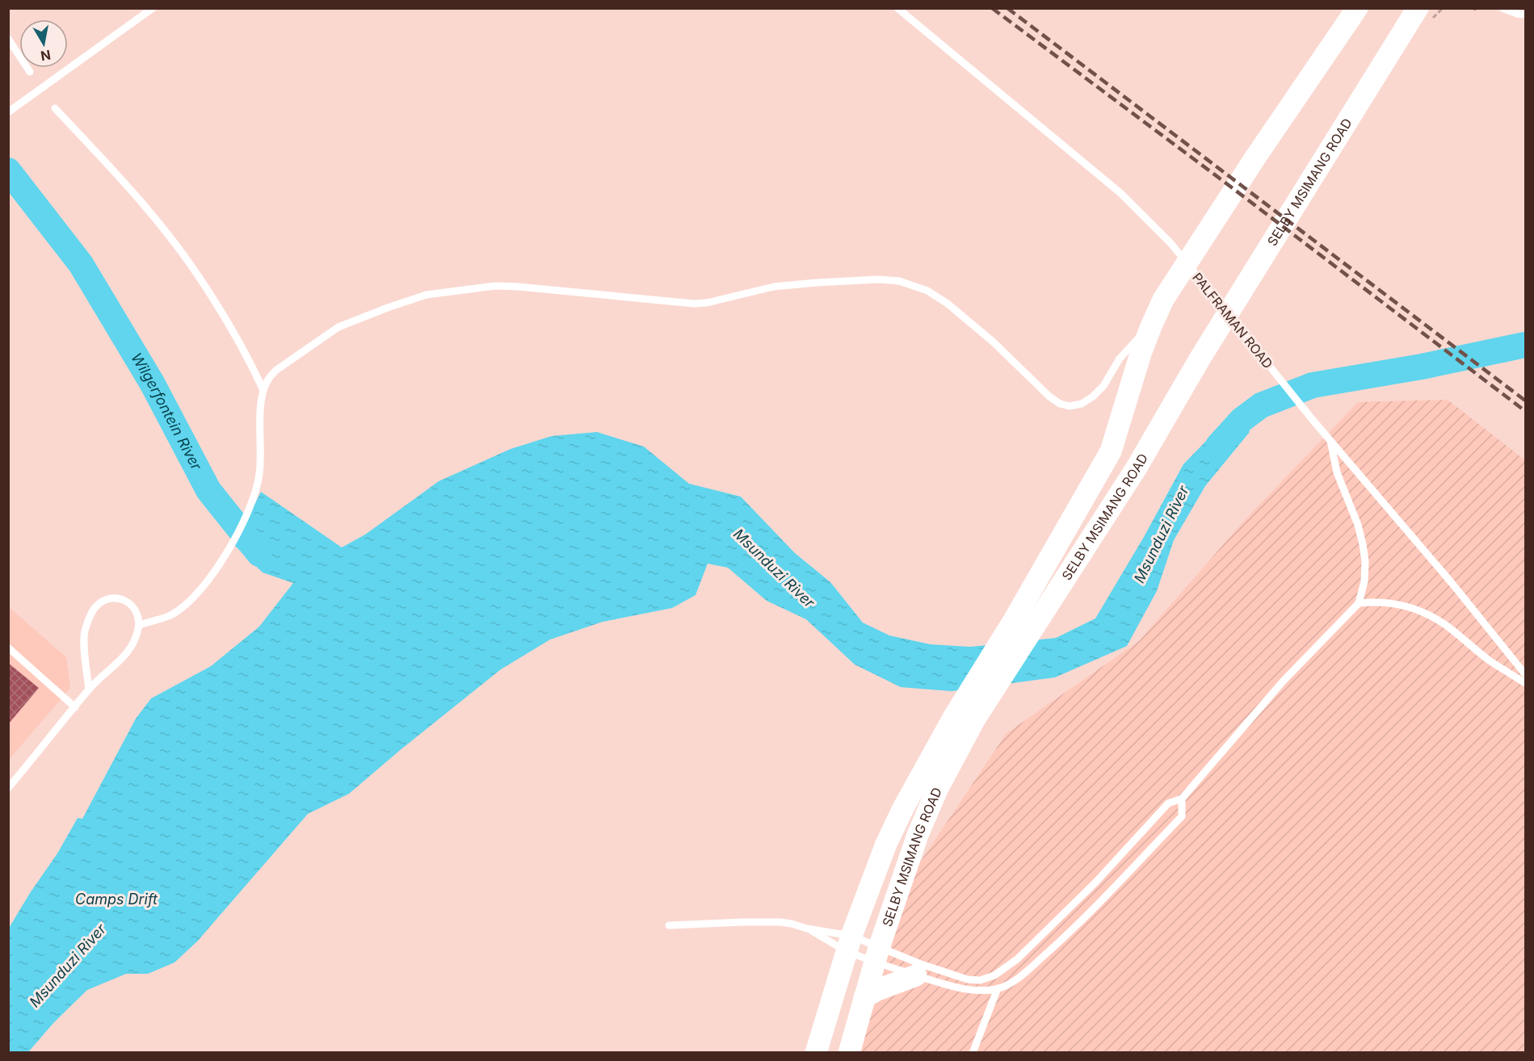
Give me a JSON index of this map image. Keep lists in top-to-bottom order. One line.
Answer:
{"streets":{"main road":["SELBY MSIMANG ROAD"],"lane":["PALFRAMAN ROAD"]},"water":["Wilgerfontein River","Msunduzi River","Camps Drift"],"north":"bottom"}
